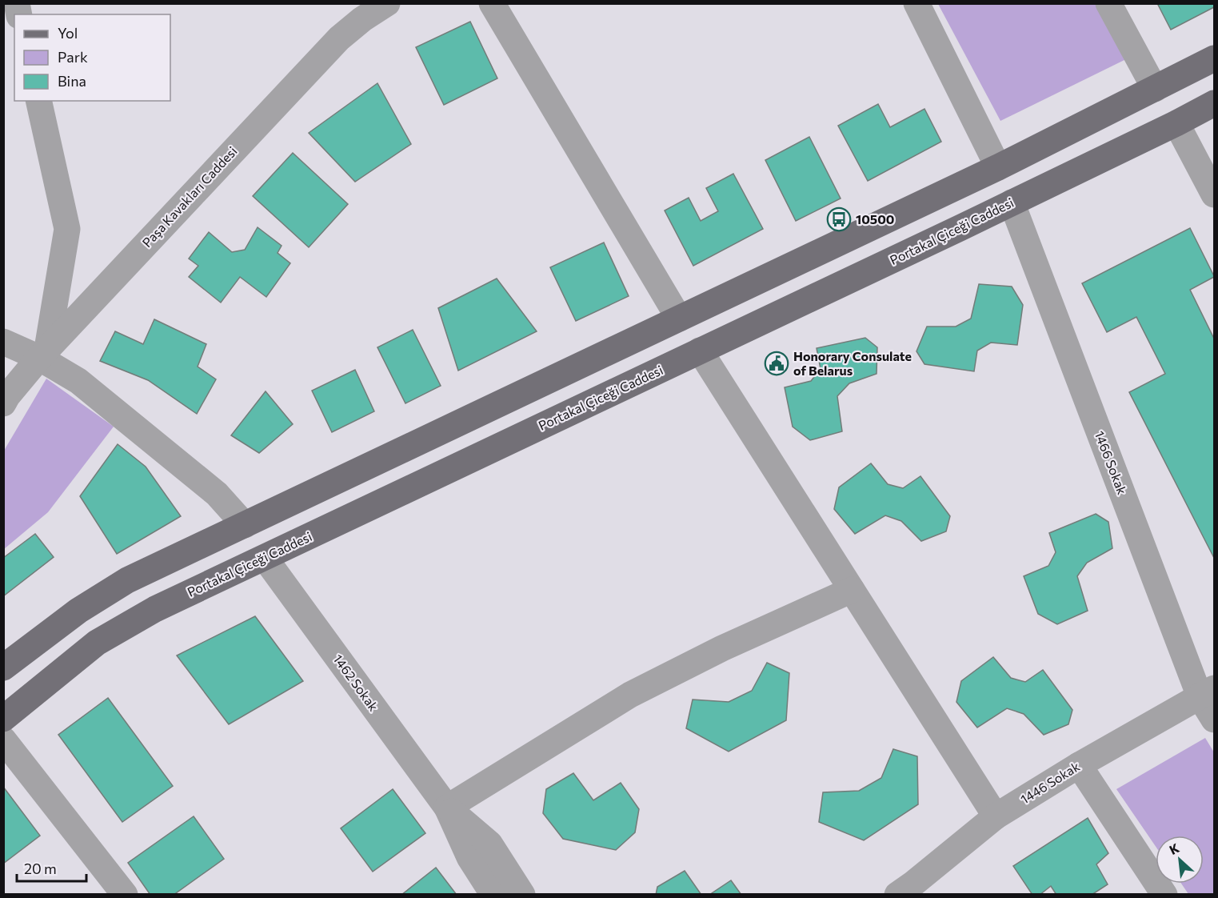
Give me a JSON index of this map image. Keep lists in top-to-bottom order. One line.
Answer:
{"streets":{"main road":["Portakal Çiceği Caddesi"],"street":["Paşa Kavakları Caddesi","1466 Sokak","1462 Sokak","1446 Sokak"]},"crossings":[["Portakal Çiceği Caddesi","1466 Sokak"],["Portakal Çiceği Caddesi","1462 Sokak"],["1466 Sokak","1446 Sokak"]],"places":{"bus stop":["10500"],"public building":["Honorary Consulate of Belarus"]},"legend":["Yol","Park","Bina"],"scale_bar":"20 m","north":"top left"}
